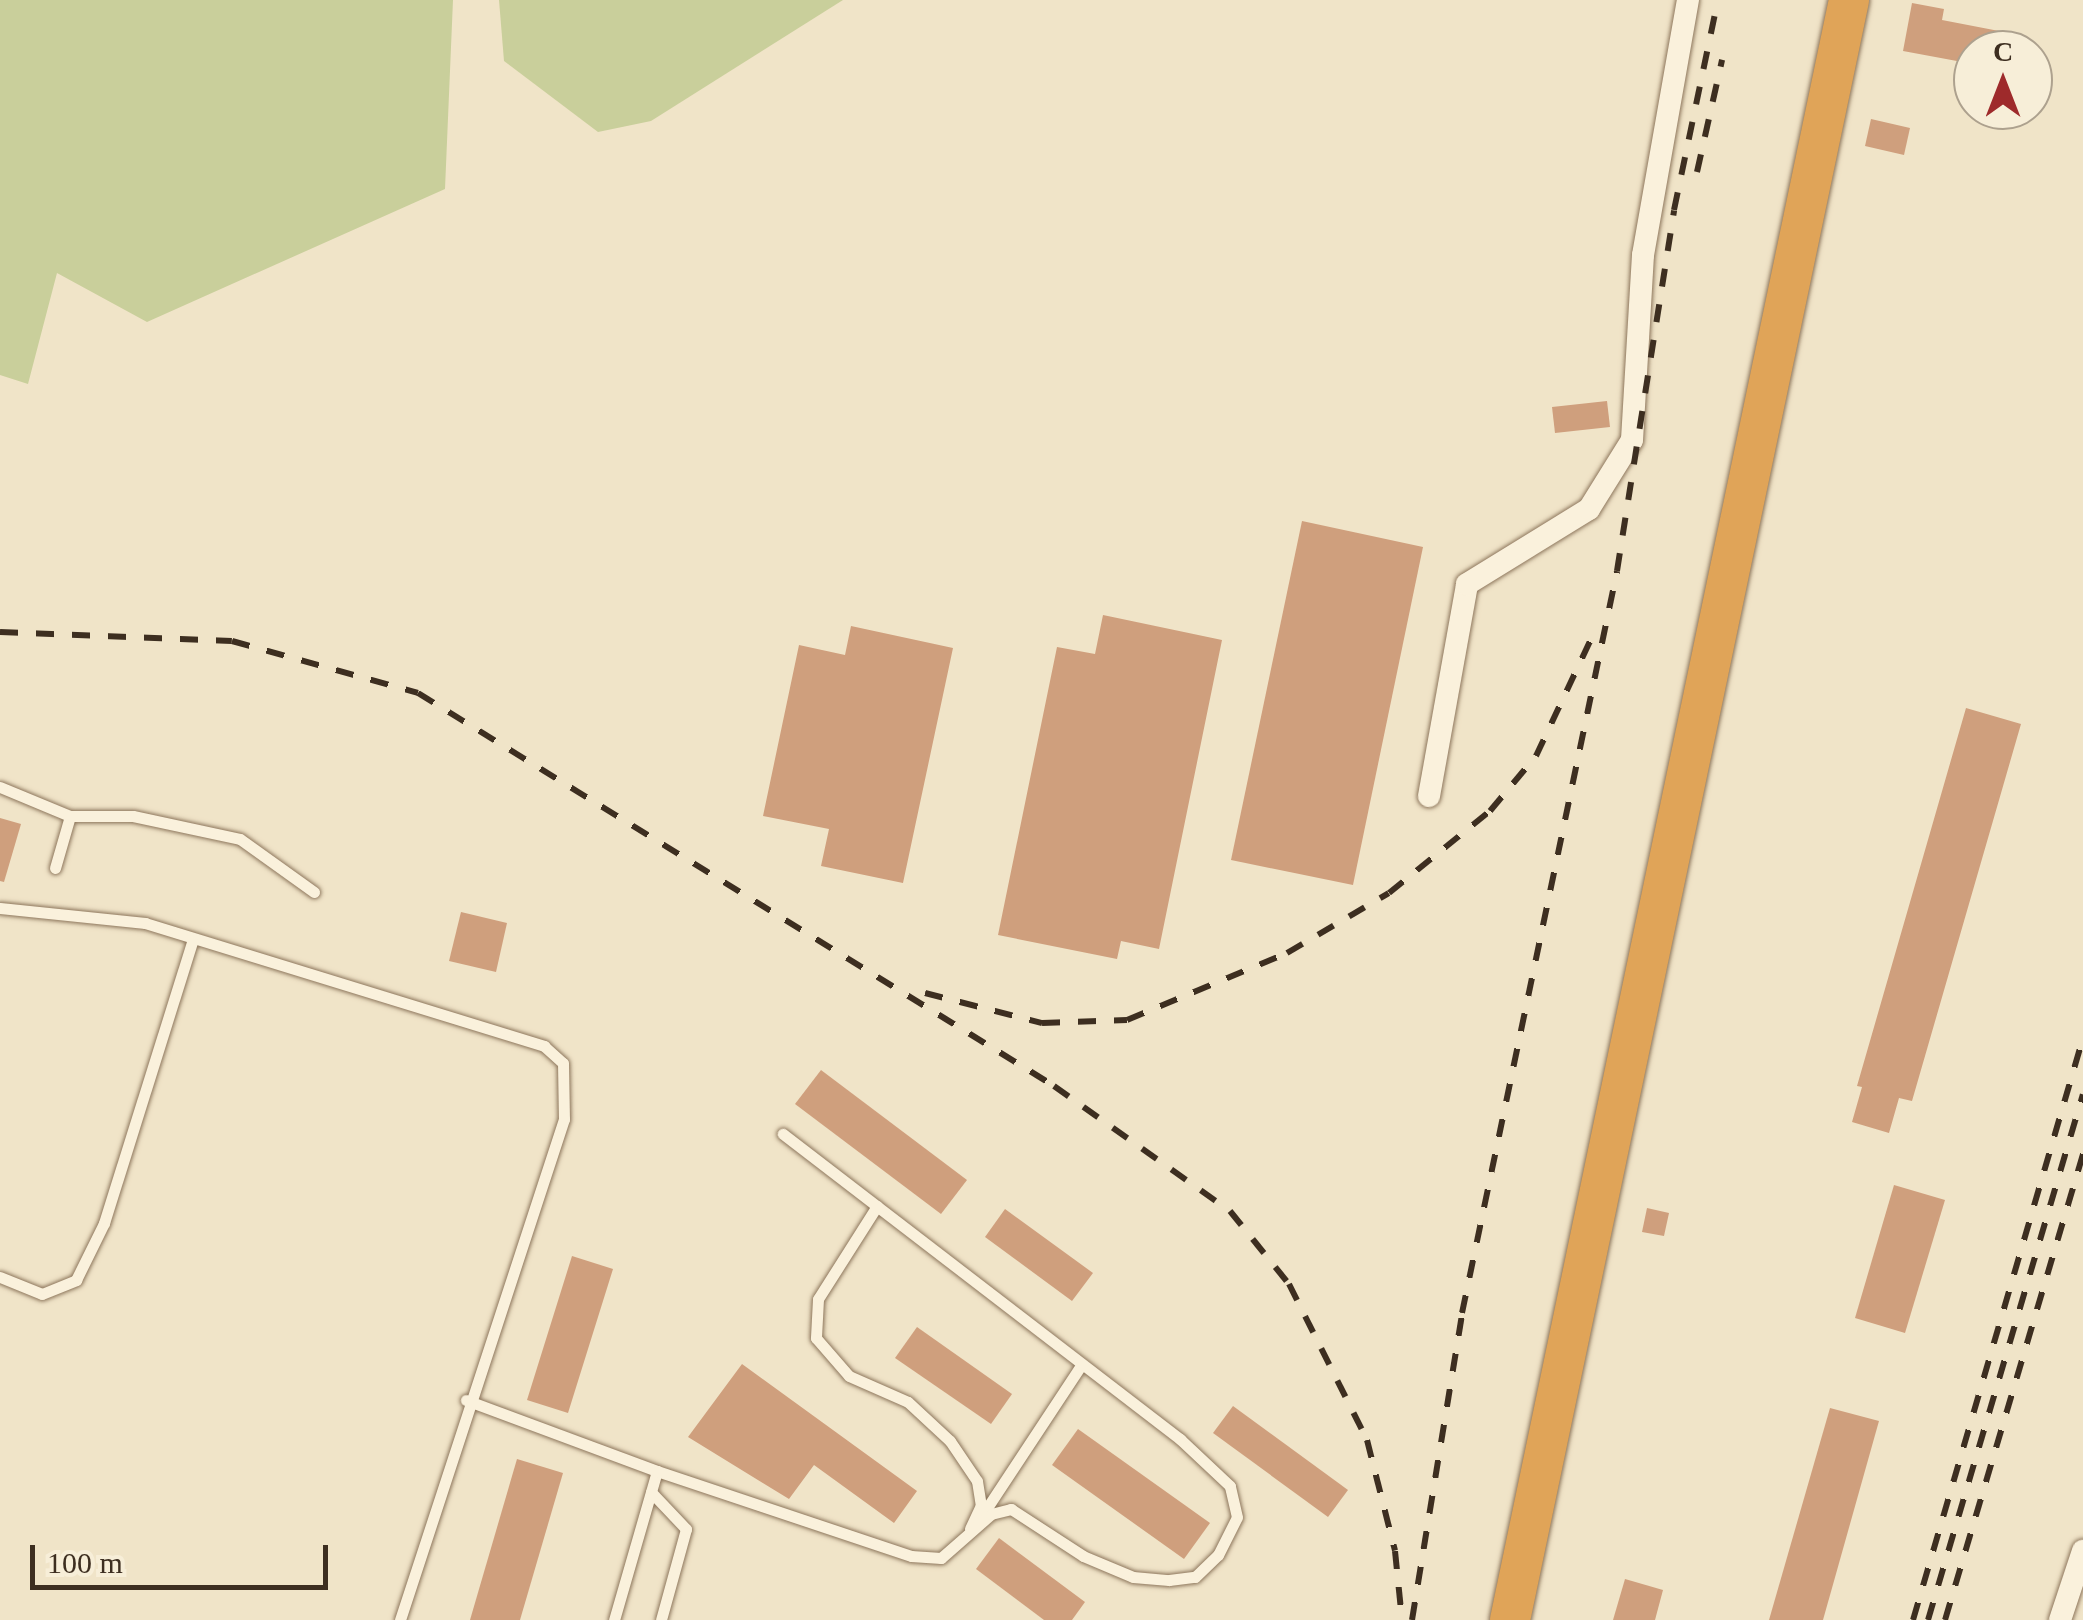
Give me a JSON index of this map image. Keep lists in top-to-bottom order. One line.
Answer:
{"scale_bar":"100 m","north":"top"}
